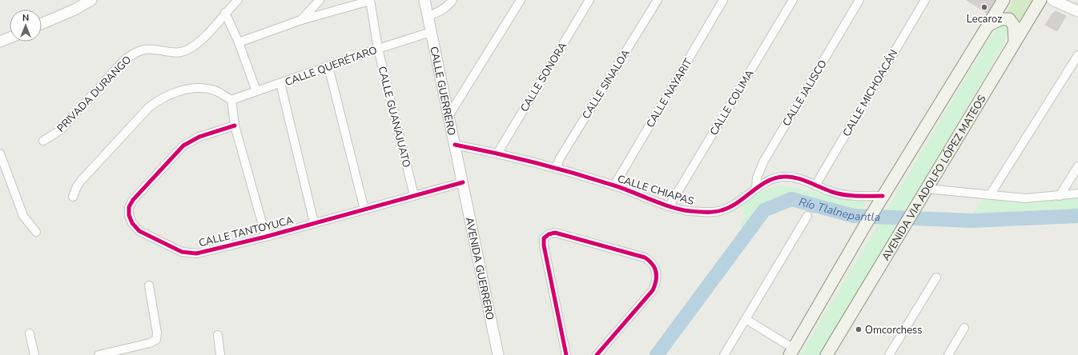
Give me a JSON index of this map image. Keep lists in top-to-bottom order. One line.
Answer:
{"streets":{"main road":["AVENIDA VIA ADOLFO LÓPEZ MATEOS"],"street":["CALLE QUERÉTARO","CALLE SONORA","CALLE SINALOA","CALLE GUERRERO","CALLE NAYARIT","CALLE JALISCO","CALLE MICHOACÁN","PRIVADA DURANGO","CALLE COLIMA","CALLE GUANAJUATO","CALLE CHIAPAS","CALLE TANTOYUCA","AVENIDA GUERRERO"]},"crossings":[["CALLE QUERÉTARO","CALLE GUERRERO"],["CALLE QUERÉTARO","CALLE GUANAJUATO"],["CALLE SONORA","CALLE CHIAPAS"],["CALLE SINALOA","CALLE CHIAPAS"],["CALLE GUERRERO","CALLE CHIAPAS"],["CALLE GUERRERO","CALLE TANTOYUCA"],["CALLE GUERRERO","AVENIDA GUERRERO"],["CALLE NAYARIT","CALLE CHIAPAS"],["CALLE JALISCO","CALLE CHIAPAS"],["CALLE MICHOACÁN","CALLE CHIAPAS"],["CALLE COLIMA","CALLE CHIAPAS"],["CALLE GUANAJUATO","CALLE TANTOYUCA"],["CALLE TANTOYUCA","AVENIDA GUERRERO"]],"water":["Río Tlalnepantla"],"places":["Lecaroz","Omcorchess"],"north":"top"}
